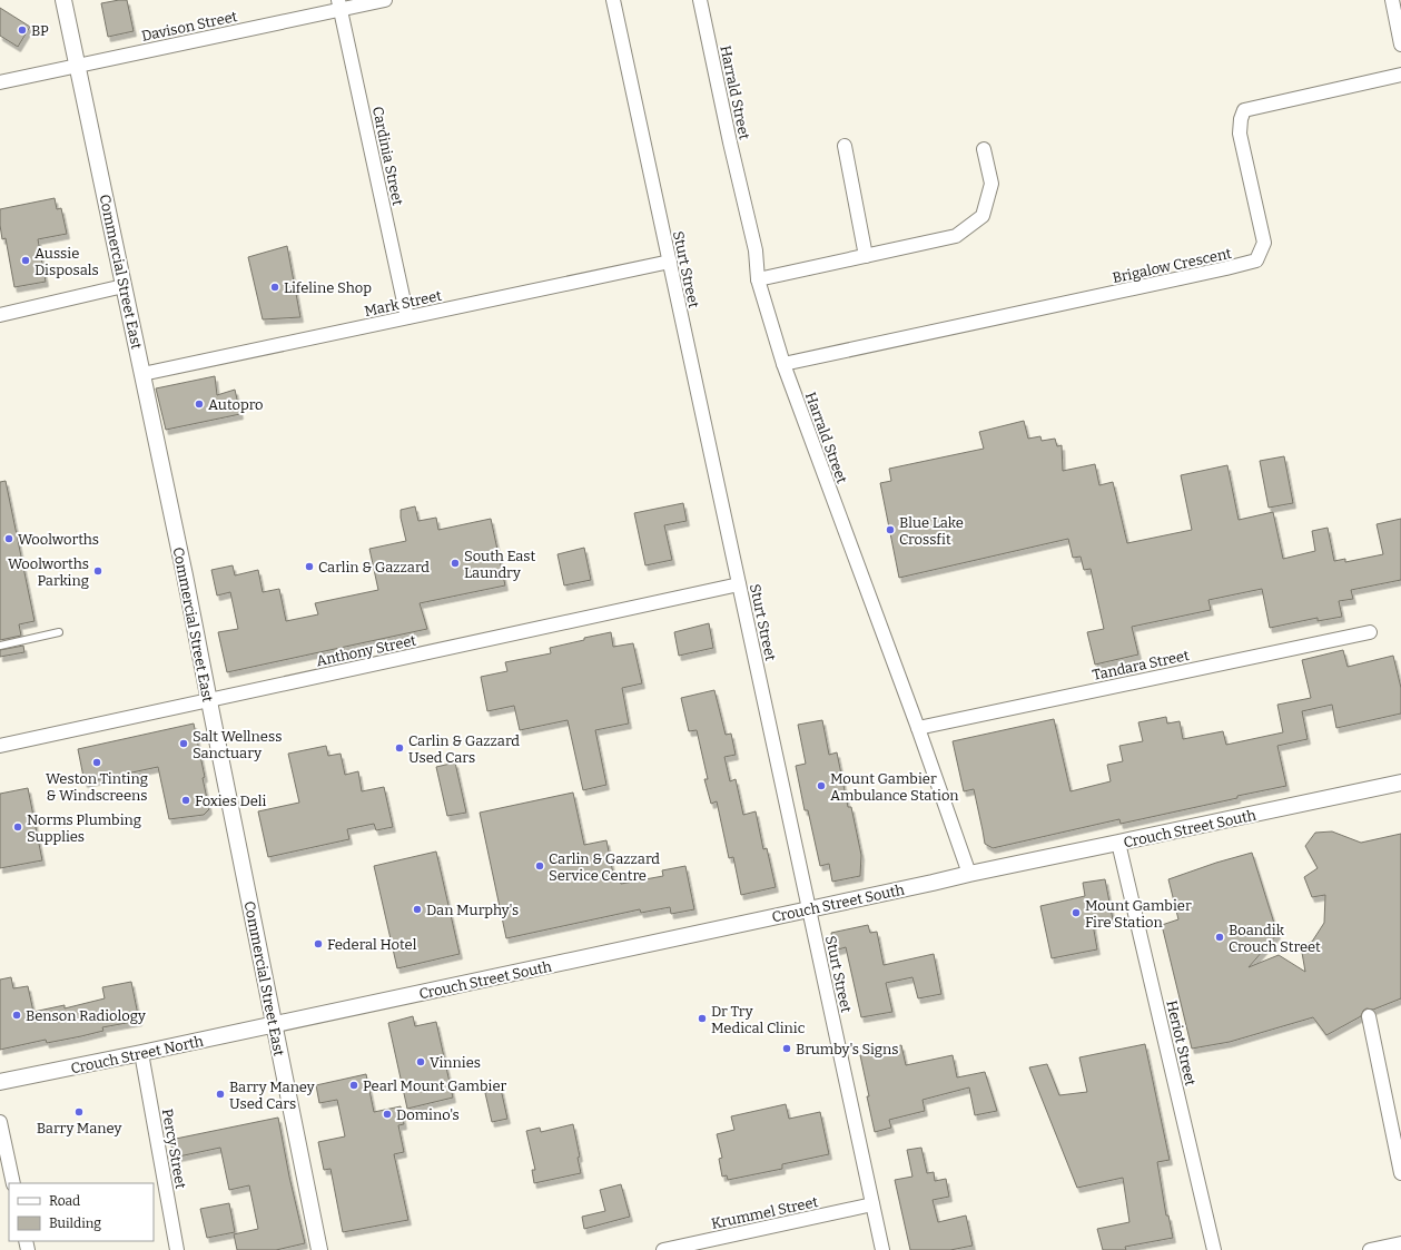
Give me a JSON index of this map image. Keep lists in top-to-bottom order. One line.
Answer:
{"streets":{"street":["Davison Street","Harrald Street","Cardinia Street","Brigalow Crescent","Sturt Street","Commercial Street East","Mark Street","Anthony Street","Tandara Street","Crouch Street South","Heriot Street","Crouch Street North","Percy Street","Krummel Street"]},"crossings":[["Davison Street","Cardinia Street"],["Davison Street","Commercial Street East"],["Harrald Street","Brigalow Crescent"],["Harrald Street","Tandara Street"],["Harrald Street","Crouch Street South"],["Cardinia Street","Mark Street"],["Sturt Street","Mark Street"],["Sturt Street","Anthony Street"],["Sturt Street","Crouch Street South"],["Sturt Street","Krummel Street"],["Commercial Street East","Mark Street"],["Commercial Street East","Anthony Street"],["Commercial Street East","Crouch Street South"],["Commercial Street East","Crouch Street North"],["Crouch Street South","Heriot Street"],["Crouch Street South","Crouch Street North"],["Crouch Street North","Percy Street"]],"places":["BP","Aussie Disposals","Lifeline Shop","Autopro","Blue Lake Crossfit","Woolworths","South East Laundry","Carlin & Gazzard","Woolworths Parking","Salt Wellness Sanctuary","Carlin & Gazzard Used Cars","Weston Tinting & Windscreens","Mount Gambier Ambulance Station","Foxies Deli","Norms Plumbing Supplies","Carlin & Gazzard Service Centre","Dan Murphy's","Mount Gambier Fire Station","Boandik Crouch Street","Federal Hotel","Benson Radiology","Dr Try Medical Clinic","Brumby's Signs","Vinnies","Pearl Mount Gambier","Barry Maney Used Cars","Barry Maney","Domino's"],"legend":["Road","Building"]}
